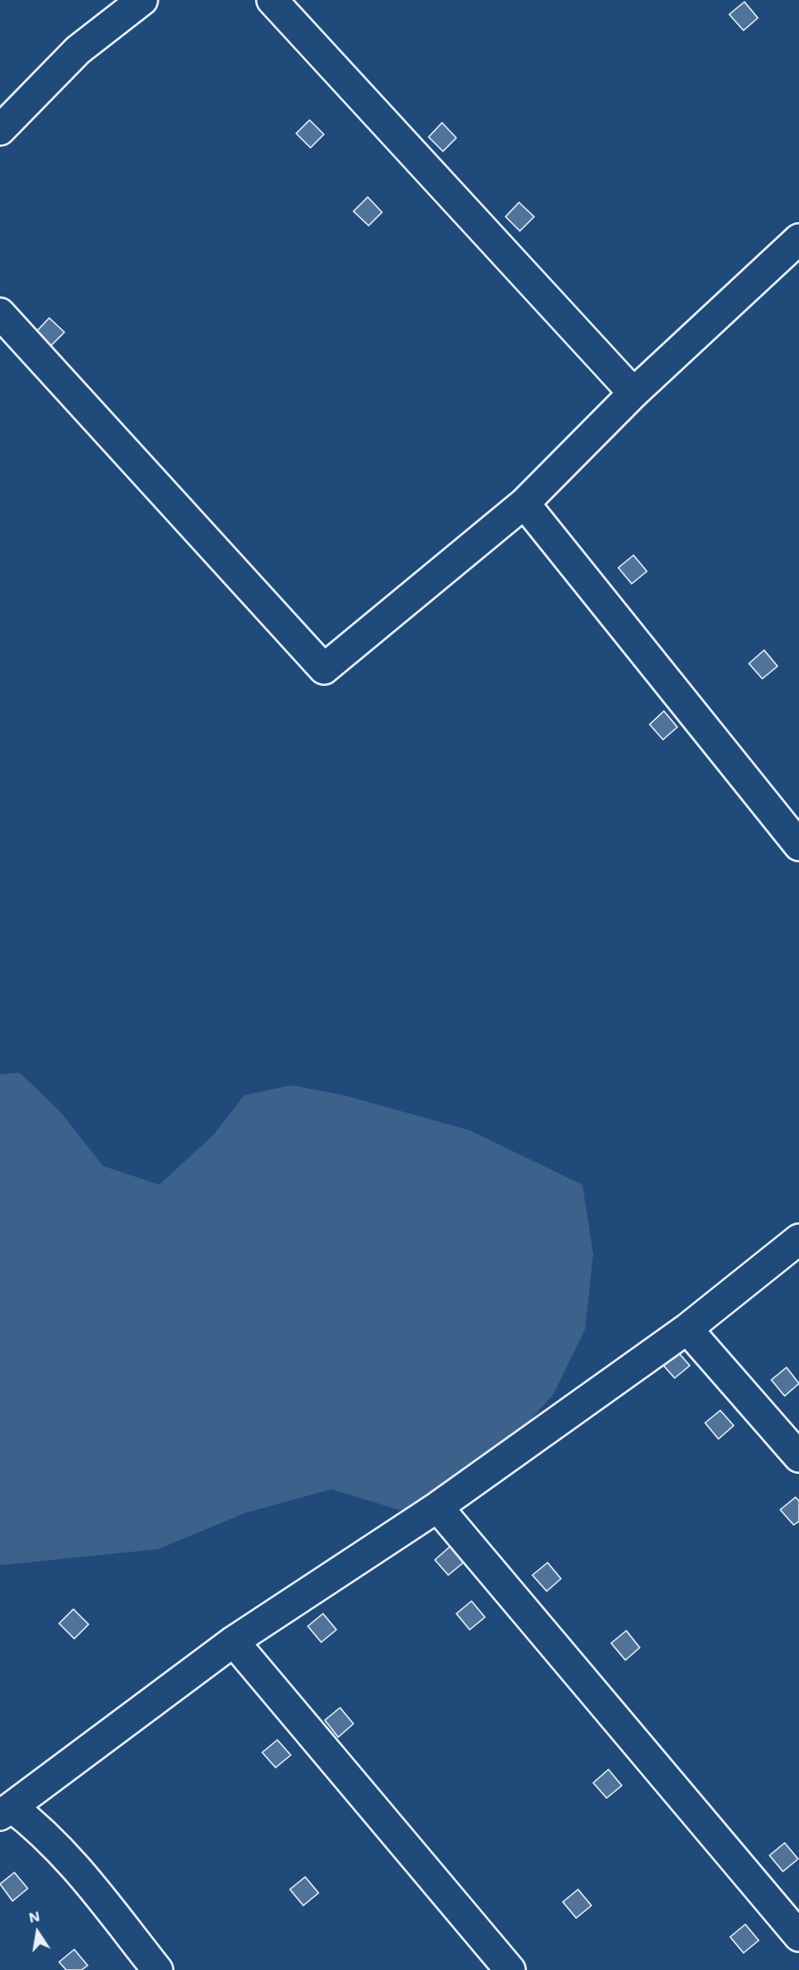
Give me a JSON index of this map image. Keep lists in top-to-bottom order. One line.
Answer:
{"north":"top"}
